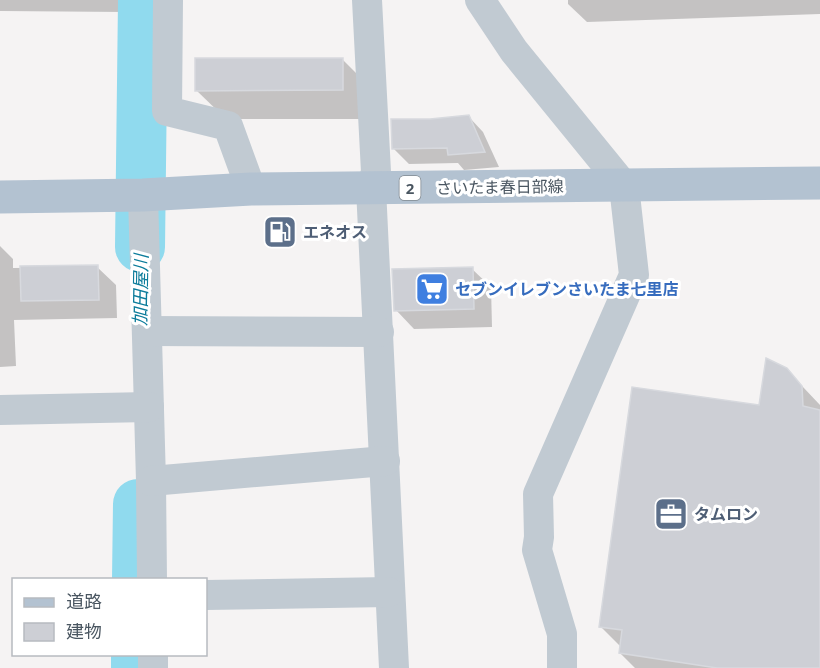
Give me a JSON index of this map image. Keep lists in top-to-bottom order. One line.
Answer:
{"streets":{"main road":["さいたま春日部線","2"]},"water":["加田屋川"],"places":{"fuel station":["エネオス"],"supermarket":["セブンイレブンさいたま七里店"],"office":["タムロン"]},"legend":["道路","建物"]}
